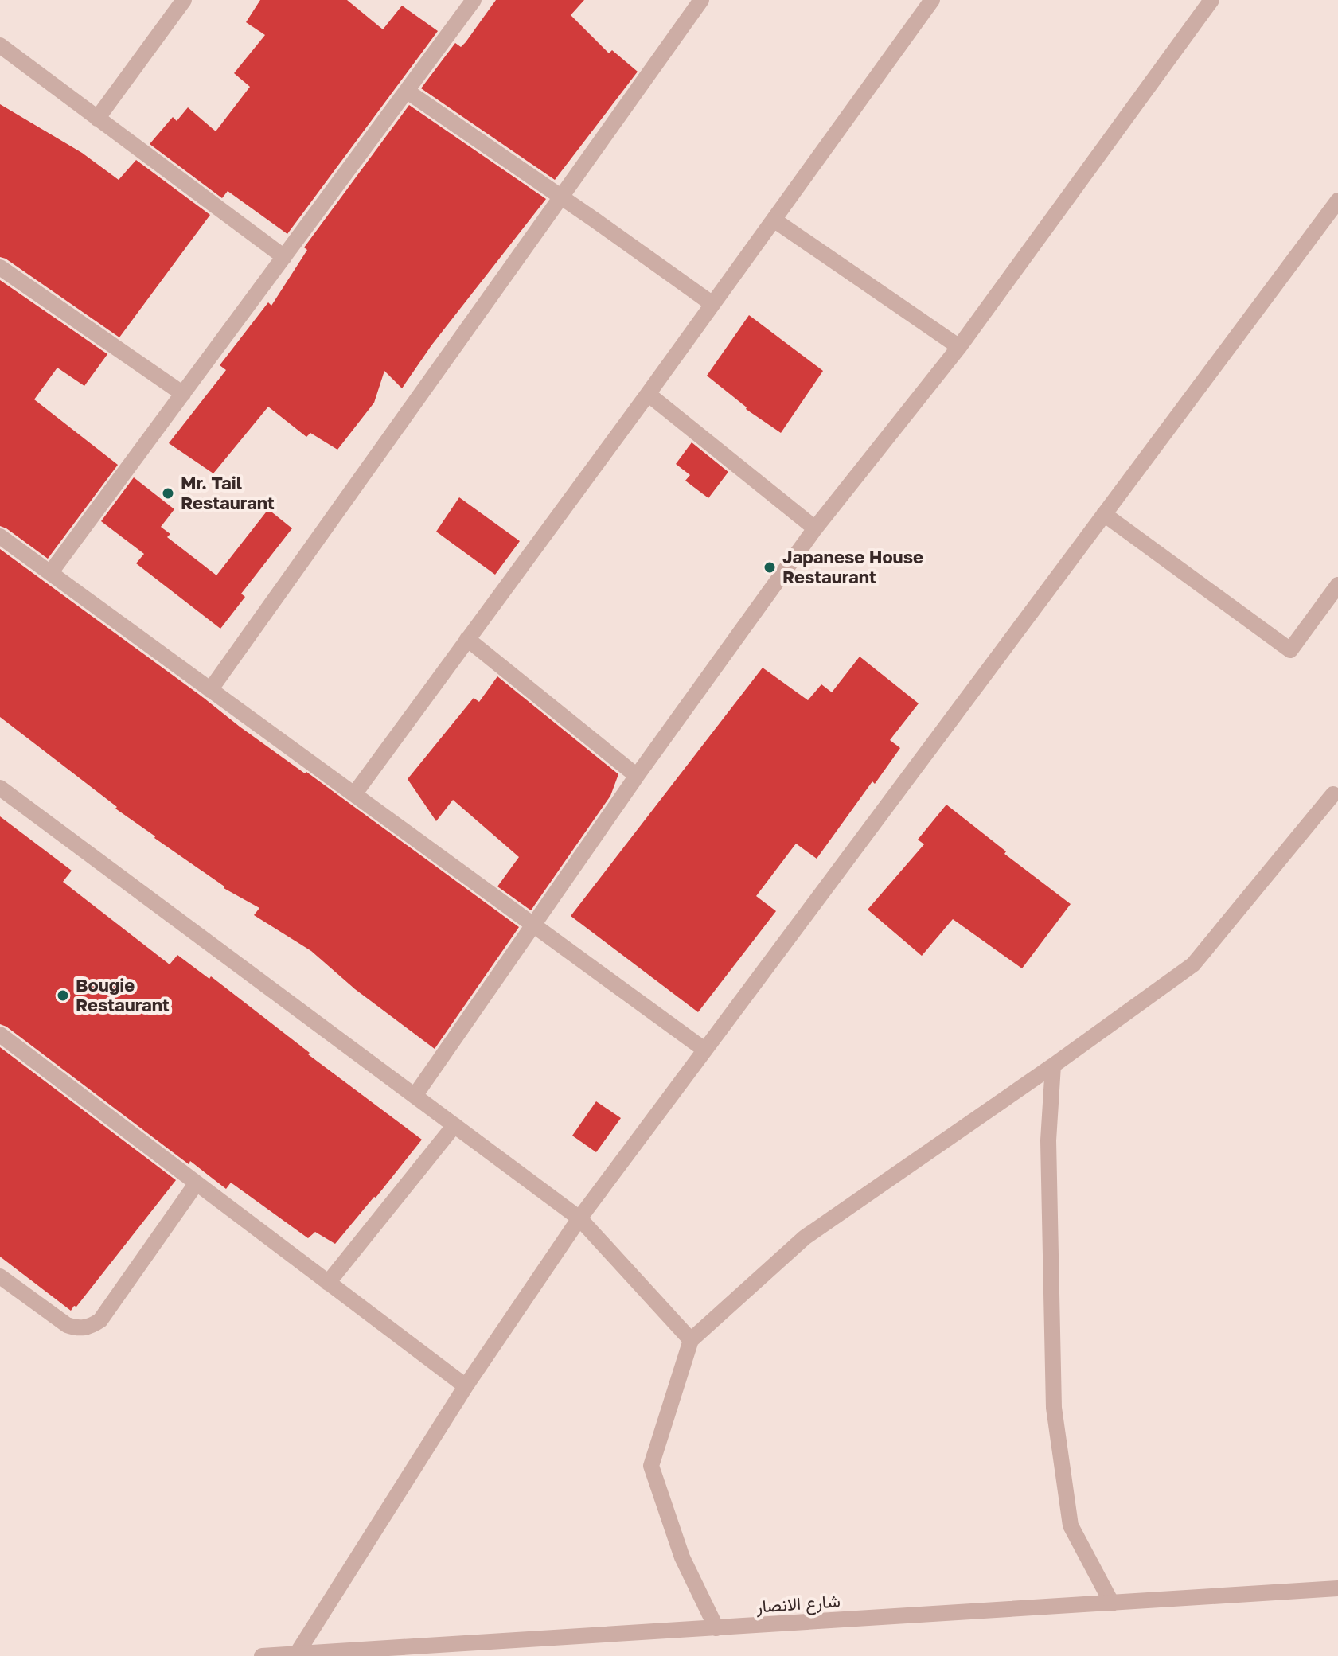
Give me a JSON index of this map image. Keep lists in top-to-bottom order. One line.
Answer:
{"streets":{"street":["شارع الانصار"]},"places":["Mr. Tail Restaurant","Japanese House Restaurant","Bougie Restaurant"]}
